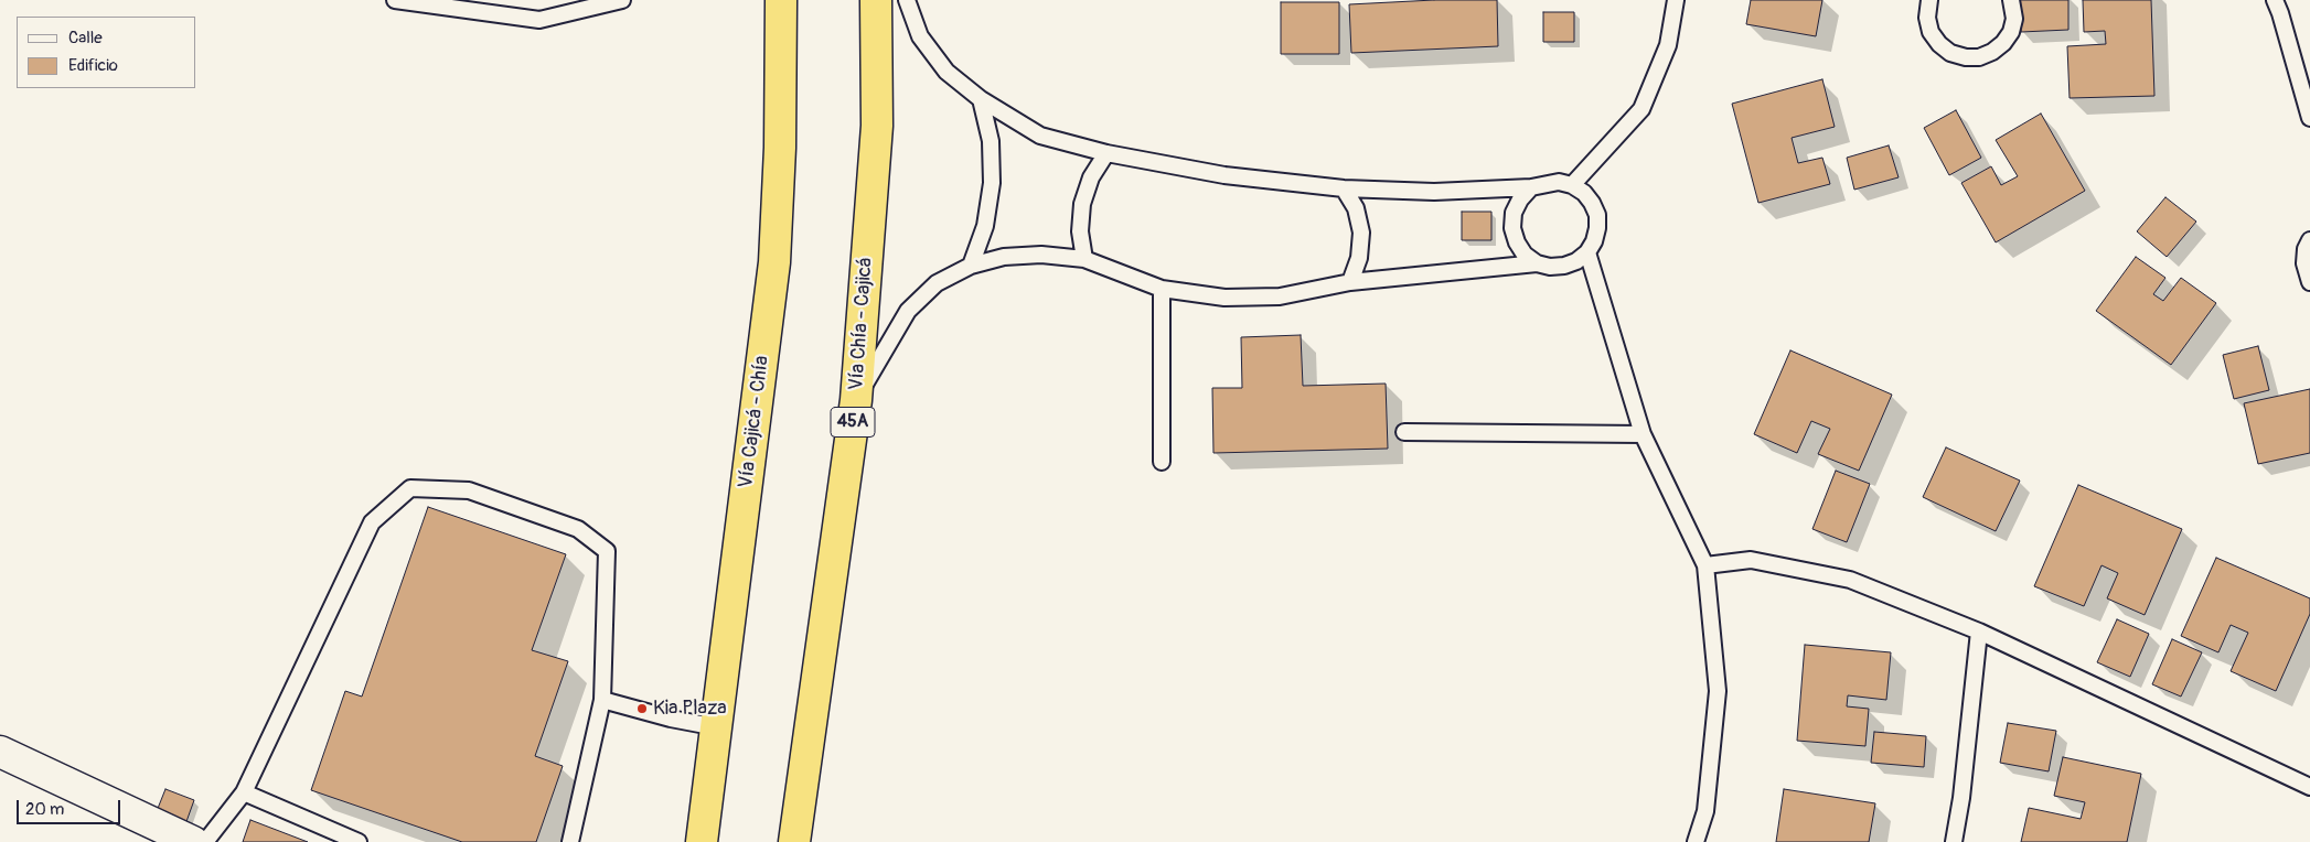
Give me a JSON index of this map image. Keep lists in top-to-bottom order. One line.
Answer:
{"streets":{"highway":["Vía Chía - Cajicá","Vía Cajicá - Chía","45A"]},"places":["Kia Plaza"],"legend":["Calle","Edificio"],"scale_bar":"20 m"}
